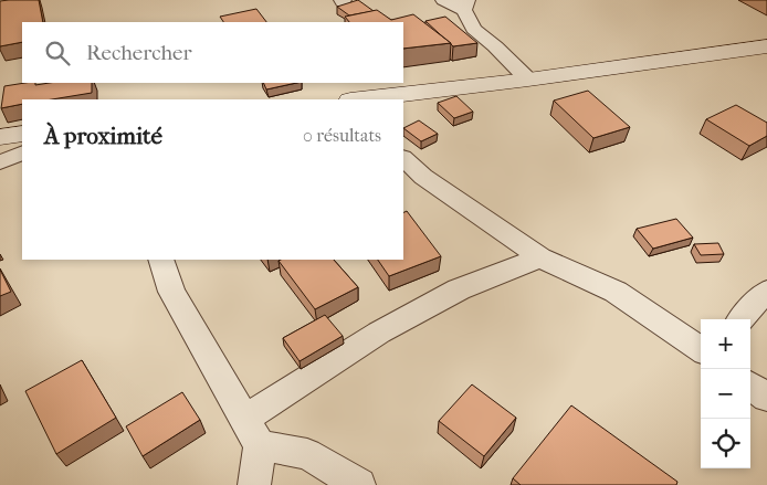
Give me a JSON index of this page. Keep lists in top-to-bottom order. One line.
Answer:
{"page":{"search":"Rechercher","heading":["À proximité","0 résultats"],"map_buttons":["+","−"]}}
